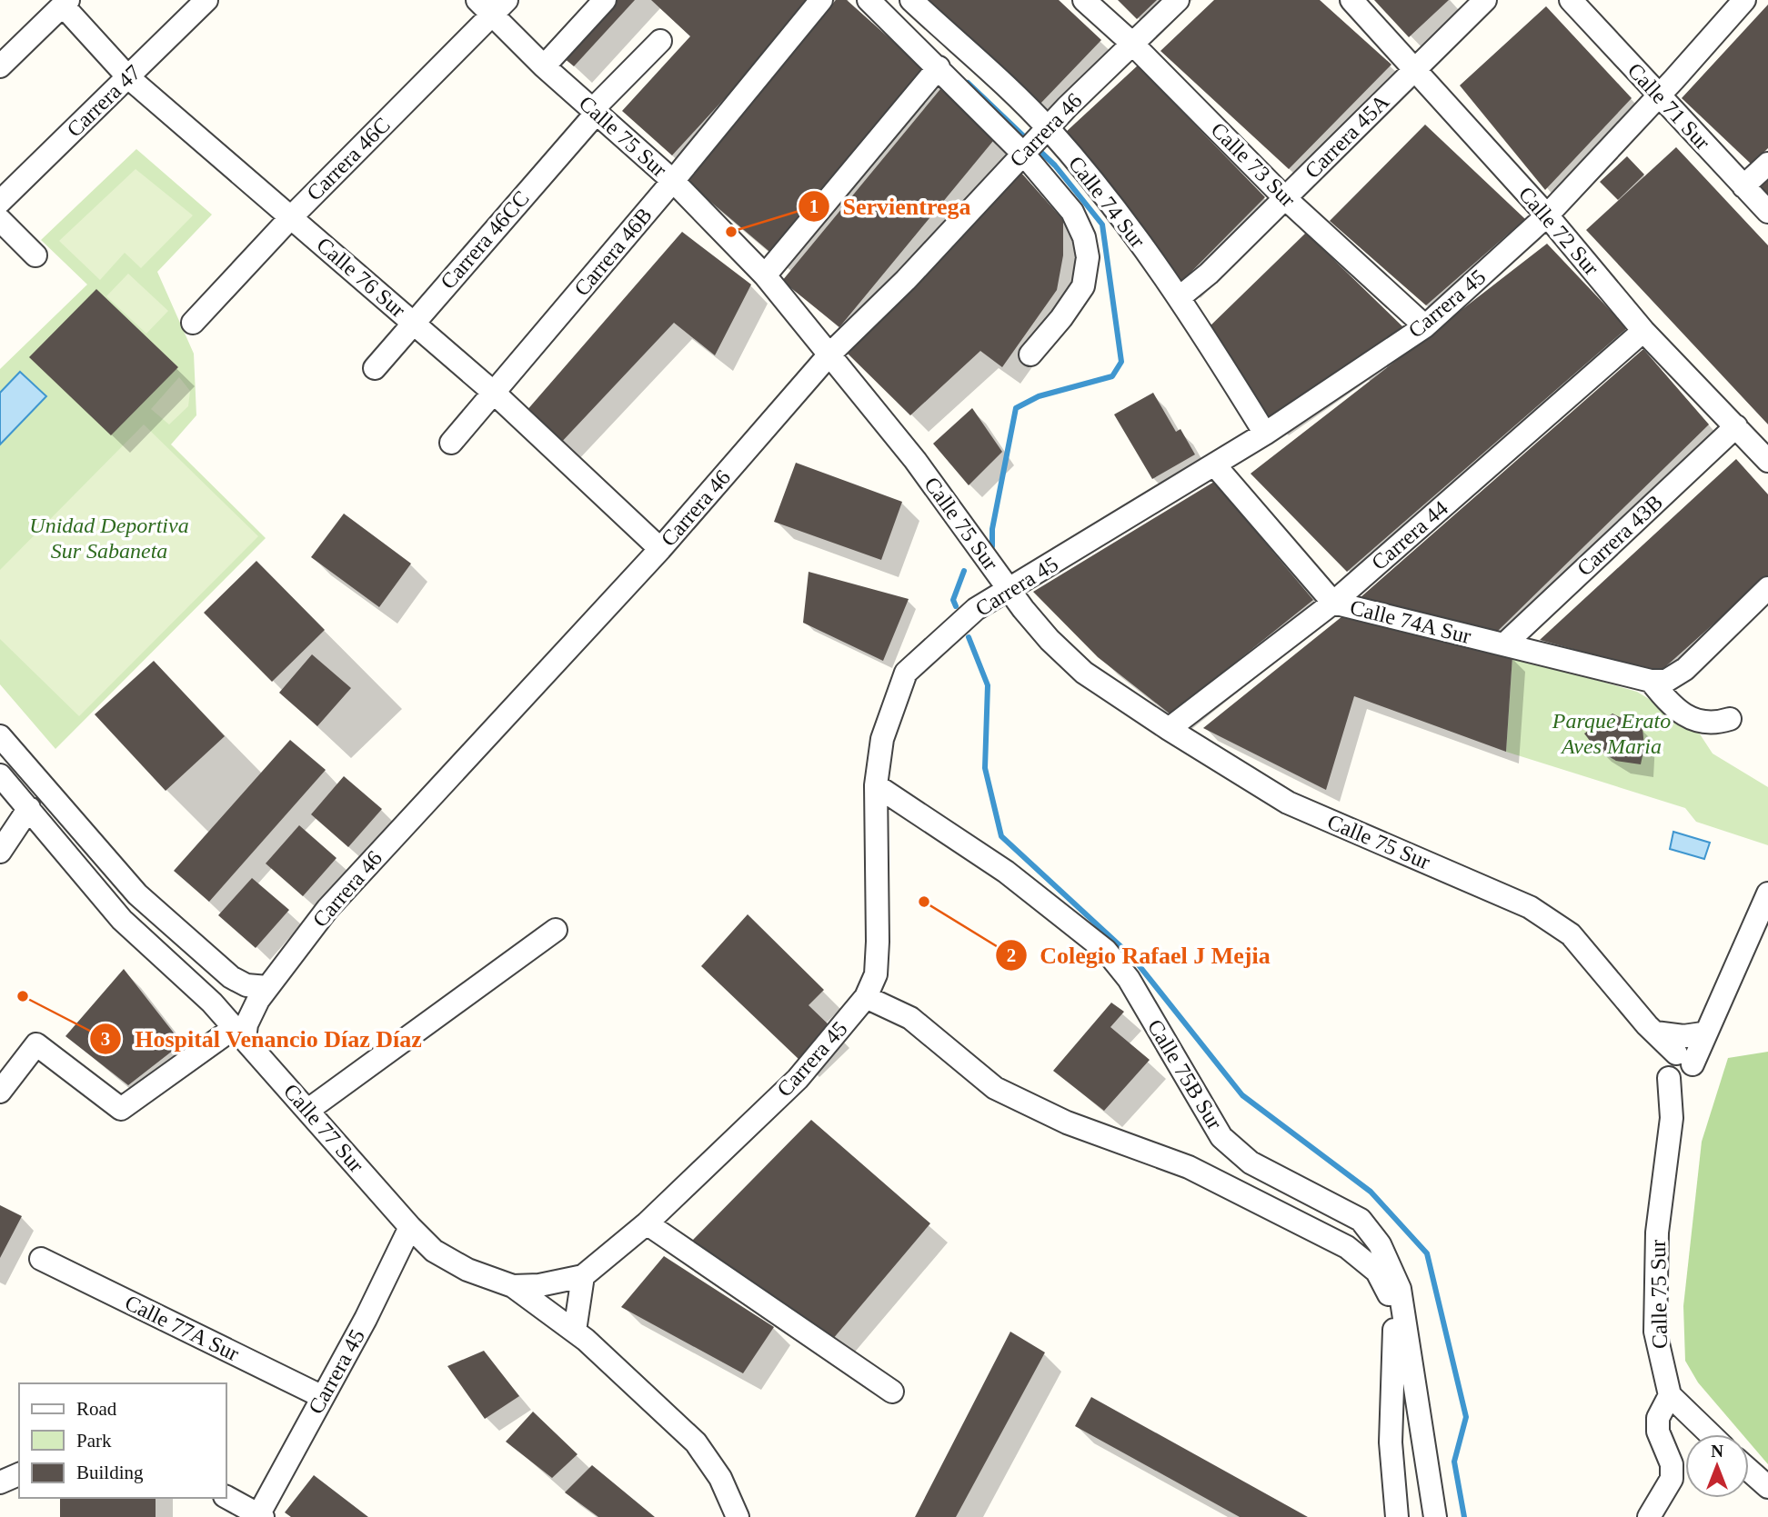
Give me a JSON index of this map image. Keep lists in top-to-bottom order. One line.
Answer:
{"streets":{"street":["Carrera 47","Calle 71 Sur","Carrera 46","Calle 75 Sur","Carrera 45A","Carrera 46C","Calle 73 Sur","Calle 74 Sur","Calle 72 Sur","Carrera 46CC","Carrera 46B","Calle 76 Sur","Carrera 45","Carrera 44","Carrera 43B","Calle 74A Sur","Calle 75B Sur","Calle 77 Sur","Calle 77A Sur"]},"crossings":[["Carrera 47","Calle 76 Sur"],["Calle 71 Sur","Carrera 45"],["Carrera 46","Calle 75 Sur"],["Carrera 46","Calle 73 Sur"],["Carrera 46","Calle 74 Sur"],["Carrera 46","Calle 76 Sur"],["Carrera 46","Calle 77 Sur"],["Calle 75 Sur","Carrera 46C"],["Calle 75 Sur","Carrera 46CC"],["Calle 75 Sur","Carrera 46B"],["Calle 75 Sur","Carrera 45"],["Calle 75 Sur","Carrera 44"],["Carrera 45A","Calle 73 Sur"],["Carrera 45A","Calle 74 Sur"],["Carrera 45A","Calle 72 Sur"],["Carrera 46C","Calle 76 Sur"],["Calle 73 Sur","Carrera 45"],["Calle 74 Sur","Carrera 45"],["Calle 72 Sur","Carrera 45"],["Calle 72 Sur","Carrera 44"],["Calle 72 Sur","Carrera 43B"],["Carrera 46CC","Calle 76 Sur"],["Carrera 46B","Calle 76 Sur"],["Carrera 45","Calle 74A Sur"],["Carrera 45","Calle 75B Sur"],["Carrera 45","Calle 77 Sur"],["Carrera 45","Calle 77A Sur"],["Carrera 44","Calle 74A Sur"],["Carrera 43B","Calle 74A Sur"]],"parks":["Unidad Deportiva Sur Sabaneta","Parque Erato Aves Maria"],"places":["Servientrega","Colegio Rafael J Mejia","Hospital Venancio Díaz Díaz"],"legend":["Road","Park","Building"],"north":"top"}
